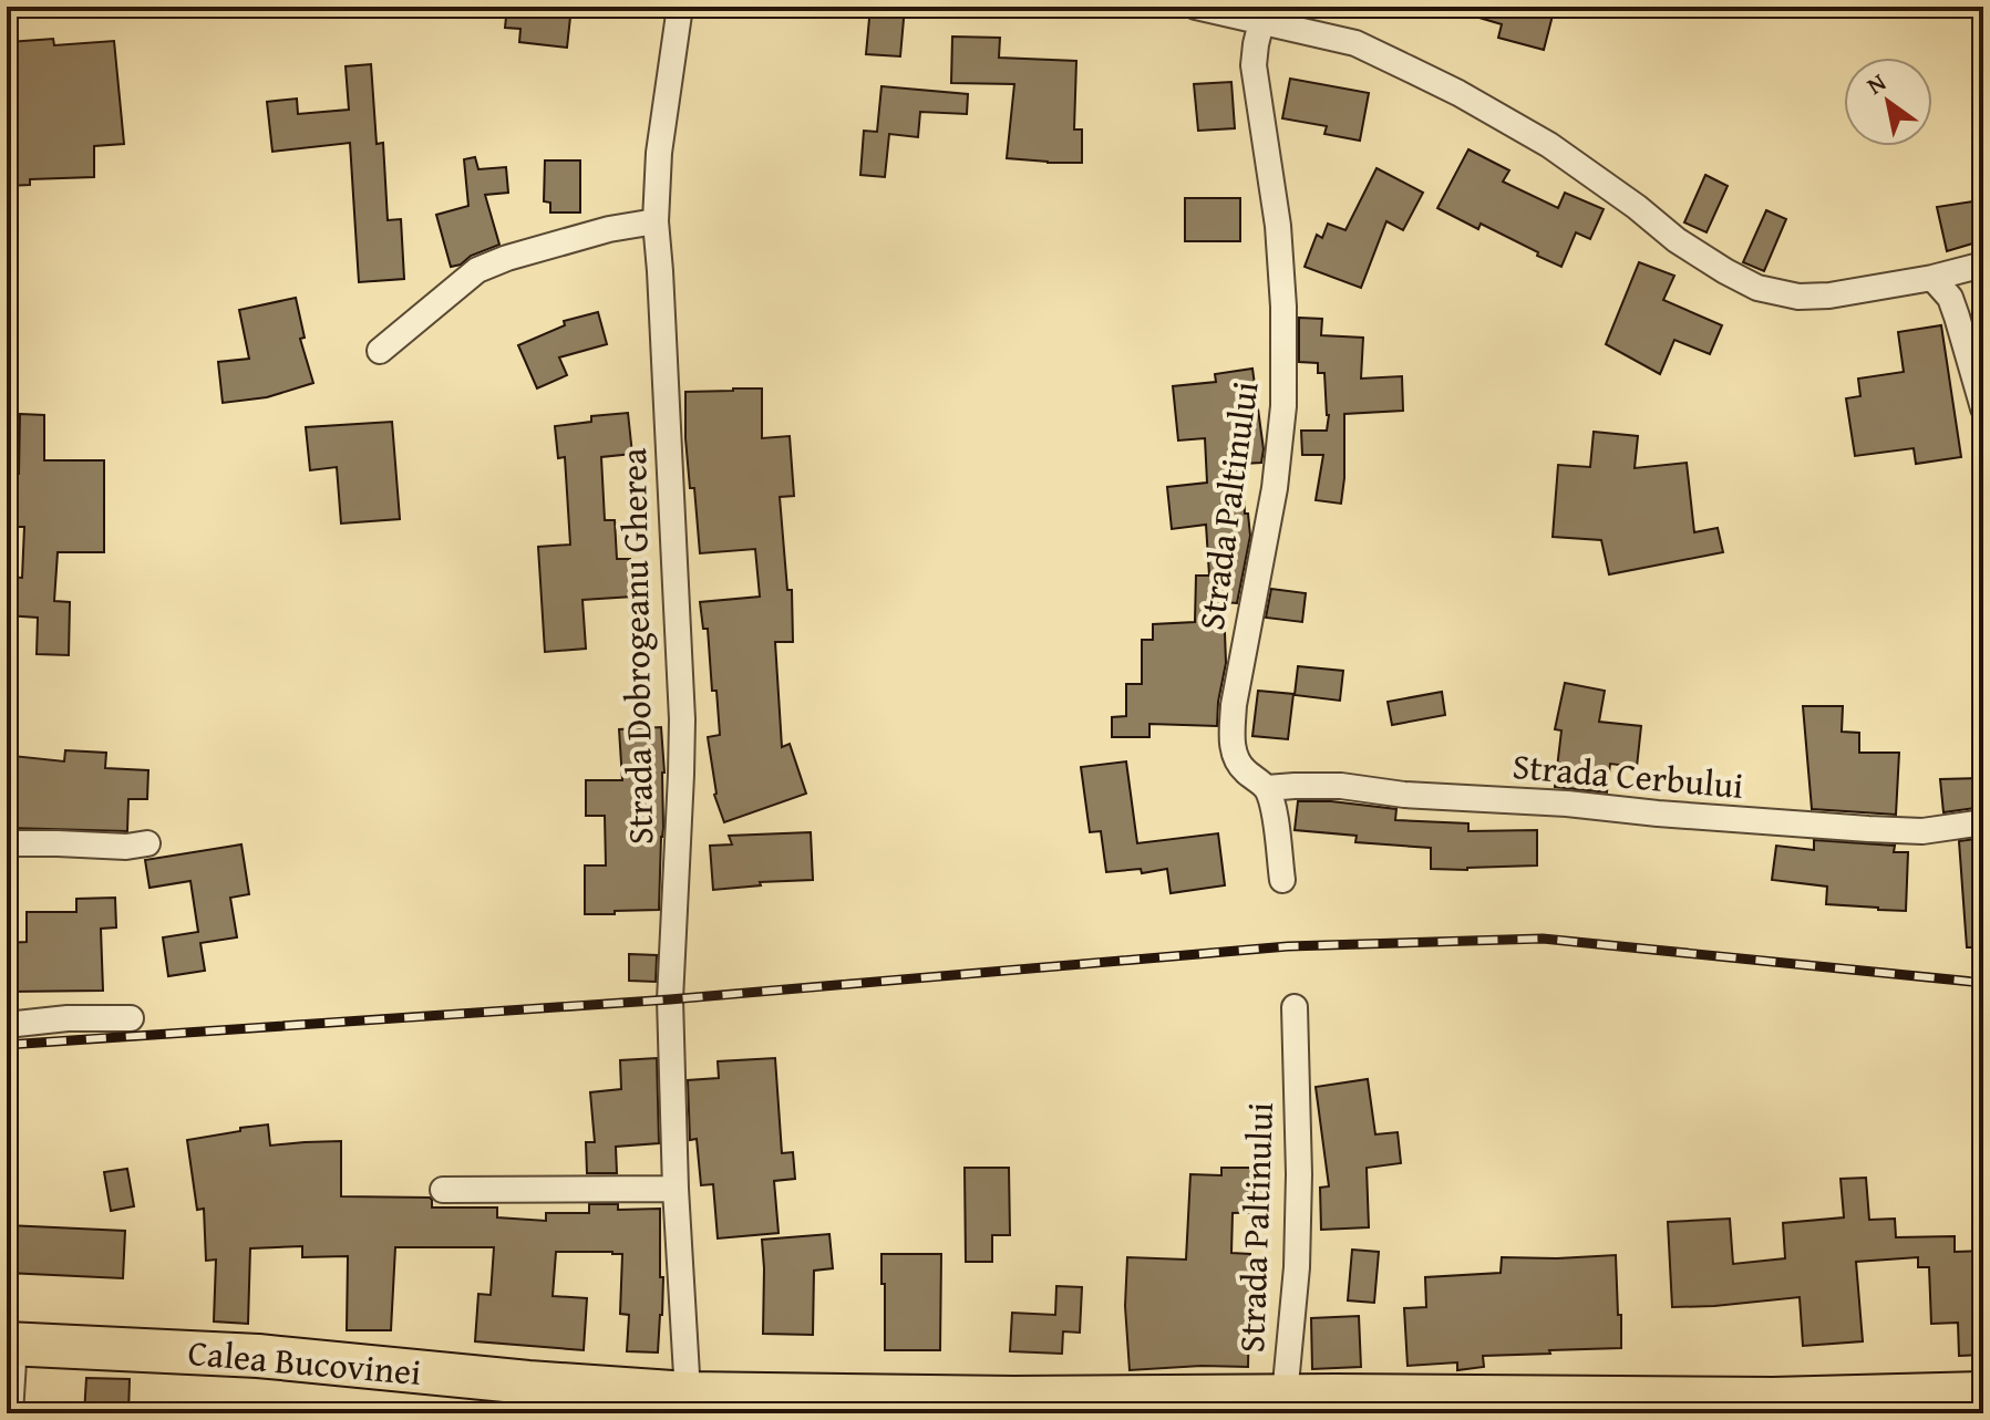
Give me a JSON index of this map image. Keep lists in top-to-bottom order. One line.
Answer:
{"streets":{"highway":["Calea Bucovinei"],"street":["Strada Paltinului","Strada Dobrogeanu Gherea","Strada Cerbului"]},"crossings":[["Strada Paltinului","Strada Cerbului"],["Strada Paltinului","Calea Bucovinei"],["Strada Dobrogeanu Gherea","Calea Bucovinei"]],"north":"top left"}
